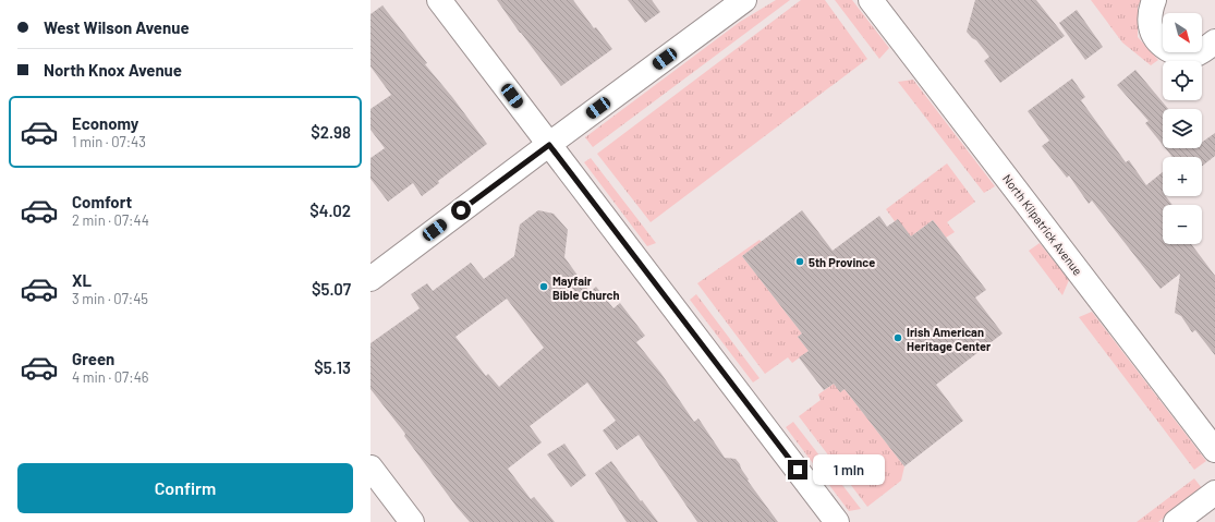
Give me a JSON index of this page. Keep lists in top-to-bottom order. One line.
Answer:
{"streets":{"street":["North Kilpatrick Avenue"]},"places":["5th Province","Mayfair Bible Church","Irish American Heritage Center"],"north":"bottom right","page":{"banner":["West Wilson Avenue","North Knox Avenue"],"map_buttons":["+","−"],"list":[{"name":"Economy","note":"1 min · 07:43","value":"$2.98"},{"name":"Comfort","note":"2 min · 07:44","value":"$4.02"},{"name":"XL","note":"3 min · 07:45","value":"$5.07"},{"name":"Green","note":"4 min · 07:46","value":"$5.13"}],"buttons":"Confirm","bubble":"1 min"}}
